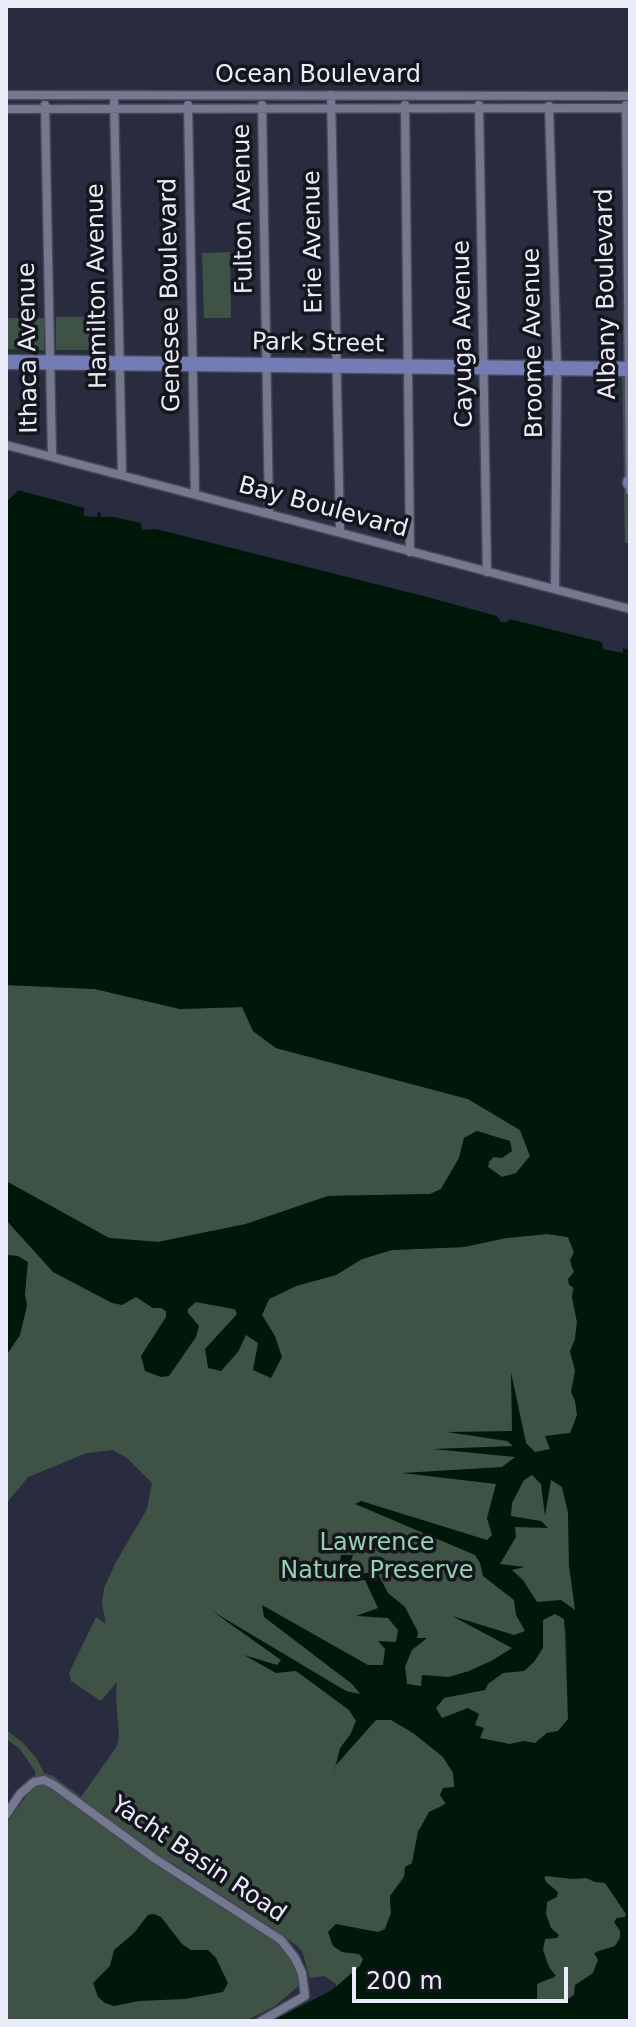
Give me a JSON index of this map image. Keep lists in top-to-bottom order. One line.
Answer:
{"streets":{"highway":["Park Street"],"street":["Ocean Boulevard","Fulton Avenue","Erie Avenue","Hamilton Avenue","Albany Boulevard","Genesee Boulevard","Cayuga Avenue","Broome Avenue","Ithaca Avenue","Bay Boulevard","Yacht Basin Road"]},"crossings":[["Ocean Boulevard","Fulton Avenue"],["Ocean Boulevard","Erie Avenue"],["Ocean Boulevard","Hamilton Avenue"],["Ocean Boulevard","Albany Boulevard"],["Ocean Boulevard","Genesee Boulevard"],["Ocean Boulevard","Cayuga Avenue"],["Ocean Boulevard","Broome Avenue"],["Ocean Boulevard","Ithaca Avenue"],["Fulton Avenue","Park Street"],["Fulton Avenue","Bay Boulevard"],["Erie Avenue","Park Street"],["Erie Avenue","Bay Boulevard"],["Hamilton Avenue","Park Street"],["Hamilton Avenue","Bay Boulevard"],["Albany Boulevard","Park Street"],["Genesee Boulevard","Park Street"],["Genesee Boulevard","Bay Boulevard"],["Cayuga Avenue","Park Street"],["Cayuga Avenue","Bay Boulevard"],["Broome Avenue","Park Street"],["Broome Avenue","Bay Boulevard"],["Park Street","Ithaca Avenue"],["Ithaca Avenue","Bay Boulevard"]],"parks":["Lawrence Nature Preserve"],"scale_bar":"200 m"}
